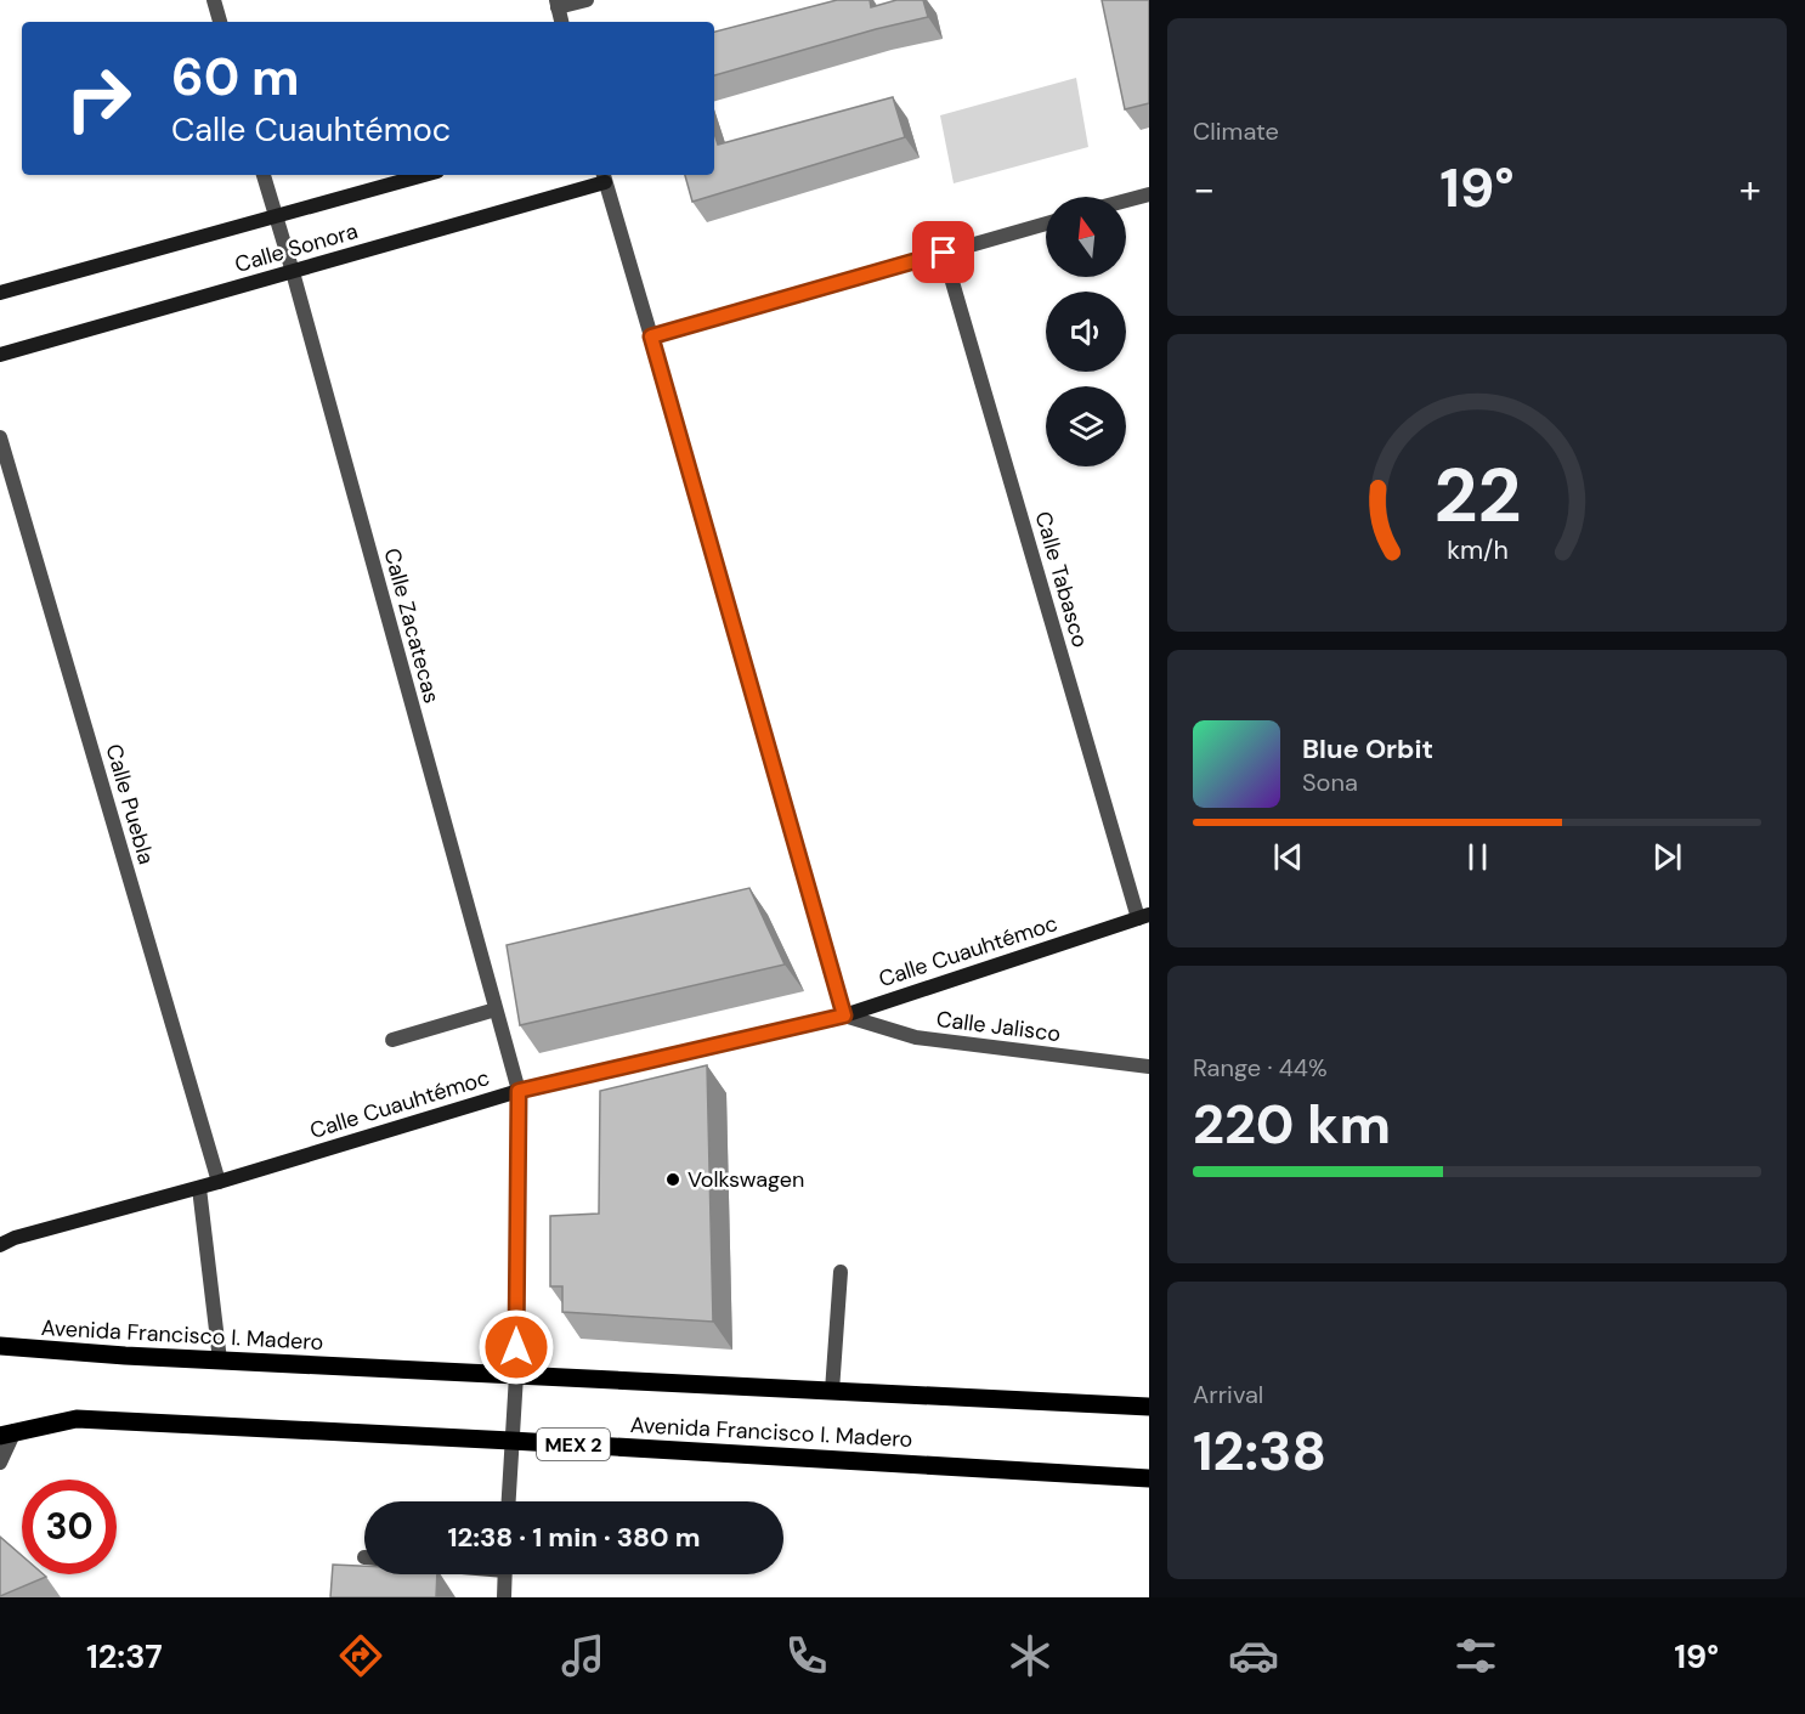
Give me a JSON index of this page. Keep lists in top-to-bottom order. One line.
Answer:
{"streets":{"main road":["Avenida Francisco I. Madero","MEX 2"],"street":["Calle Sonora","Calle Tabasco","Calle Zacatecas","Calle Puebla","Calle Cuauhtémoc","Calle Jalisco"]},"crossings":[["Calle Sonora","Calle Zacatecas"],["Calle Tabasco","Calle Cuauhtémoc"],["Calle Zacatecas","Calle Cuauhtémoc"],["Calle Zacatecas","Avenida Francisco I. Madero"],["Calle Puebla","Calle Cuauhtémoc"],["Calle Cuauhtémoc","Calle Jalisco"]],"places":["Volkswagen"],"north":"top","page":{"tile":["Climate",["Range · 44%","220 km"],["Arrival","12:38"]],"turn":["60 m","Calle Cuauhtémoc"],"heat":["−","19°","+"],"song":["Blue Orbit","Sona"],"limit":"30","trip":"12:38 · 1 min · 380 m","tabs":["12:37","19°"],"gauge":["22","km/h"]}}
